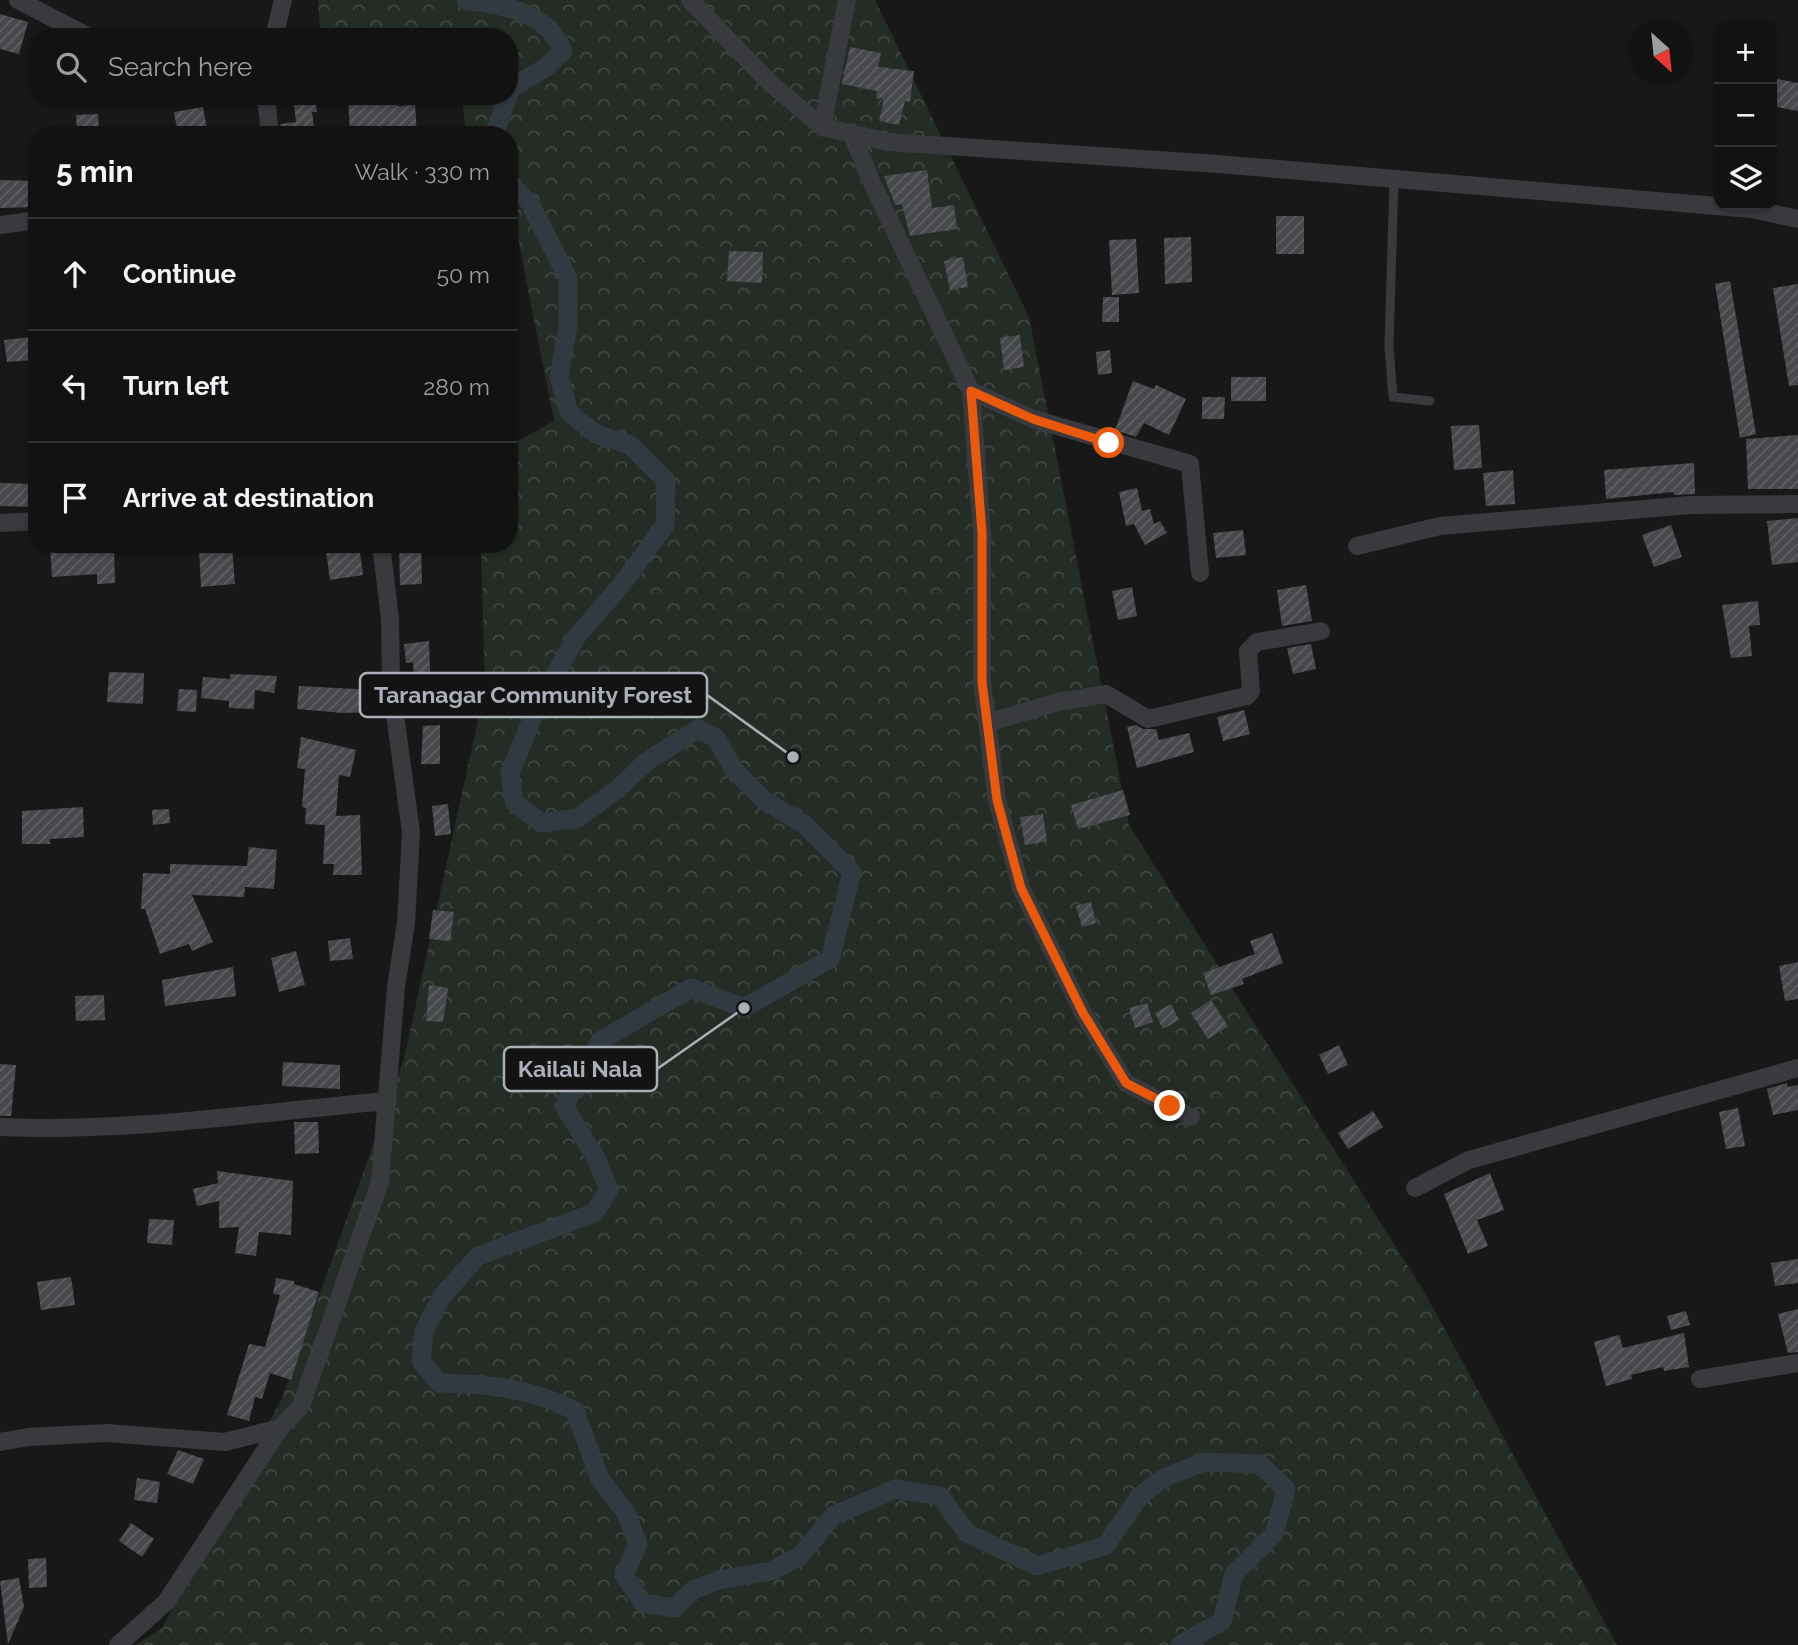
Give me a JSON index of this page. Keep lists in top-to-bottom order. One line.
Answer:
{"places":["Taranagar Community Forest","Kailali Nala"],"north":"bottom right","page":{"map_buttons":["+","−"],"search":"Search here","heading":["5 min","Walk · 330 m"],"list":[["Continue","50 m"],["Turn left","280 m"],"Arrive at destination"]}}
